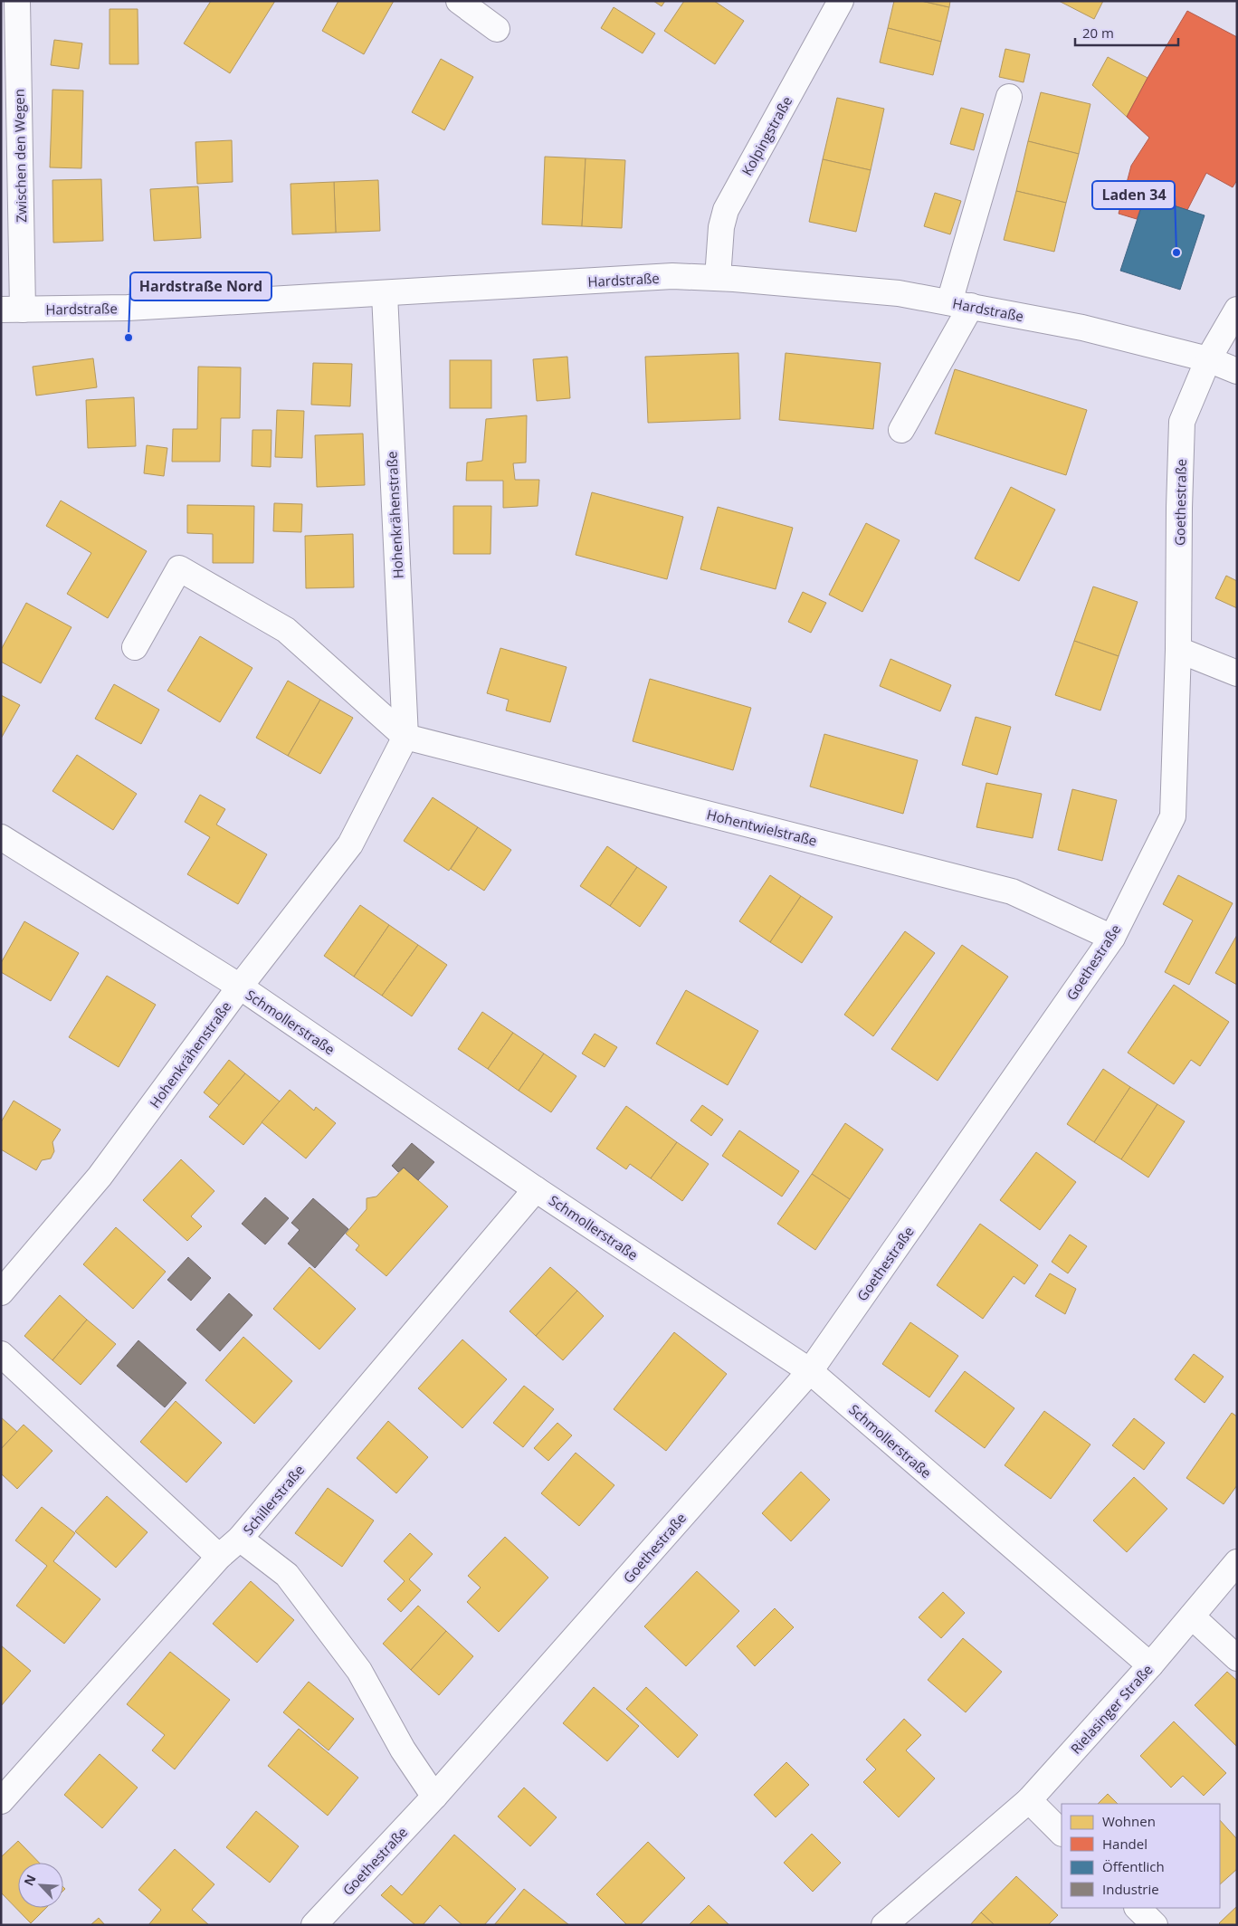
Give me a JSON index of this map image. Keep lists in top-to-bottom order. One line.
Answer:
{"streets":{"street":["Kolpingstraße","Zwischen den Wegen","Hardstraße","Goethestraße","Hohenkrähenstraße","Hohentwielstraße","Schmollerstraße","Schillerstraße","Rielasinger Straße"]},"crossings":[["Kolpingstraße","Hardstraße"],["Zwischen den Wegen","Hardstraße"],["Hardstraße","Goethestraße"],["Hardstraße","Hohenkrähenstraße"],["Goethestraße","Hohentwielstraße"],["Goethestraße","Schmollerstraße"],["Hohenkrähenstraße","Hohentwielstraße"],["Hohenkrähenstraße","Schmollerstraße"],["Schmollerstraße","Schillerstraße"],["Schmollerstraße","Rielasinger Straße"]],"places":["Laden 34","Hardstraße Nord"],"legend":["Wohnen","Handel","Öffentlich","Industrie"],"scale_bar":"20 m","north":"top left"}
